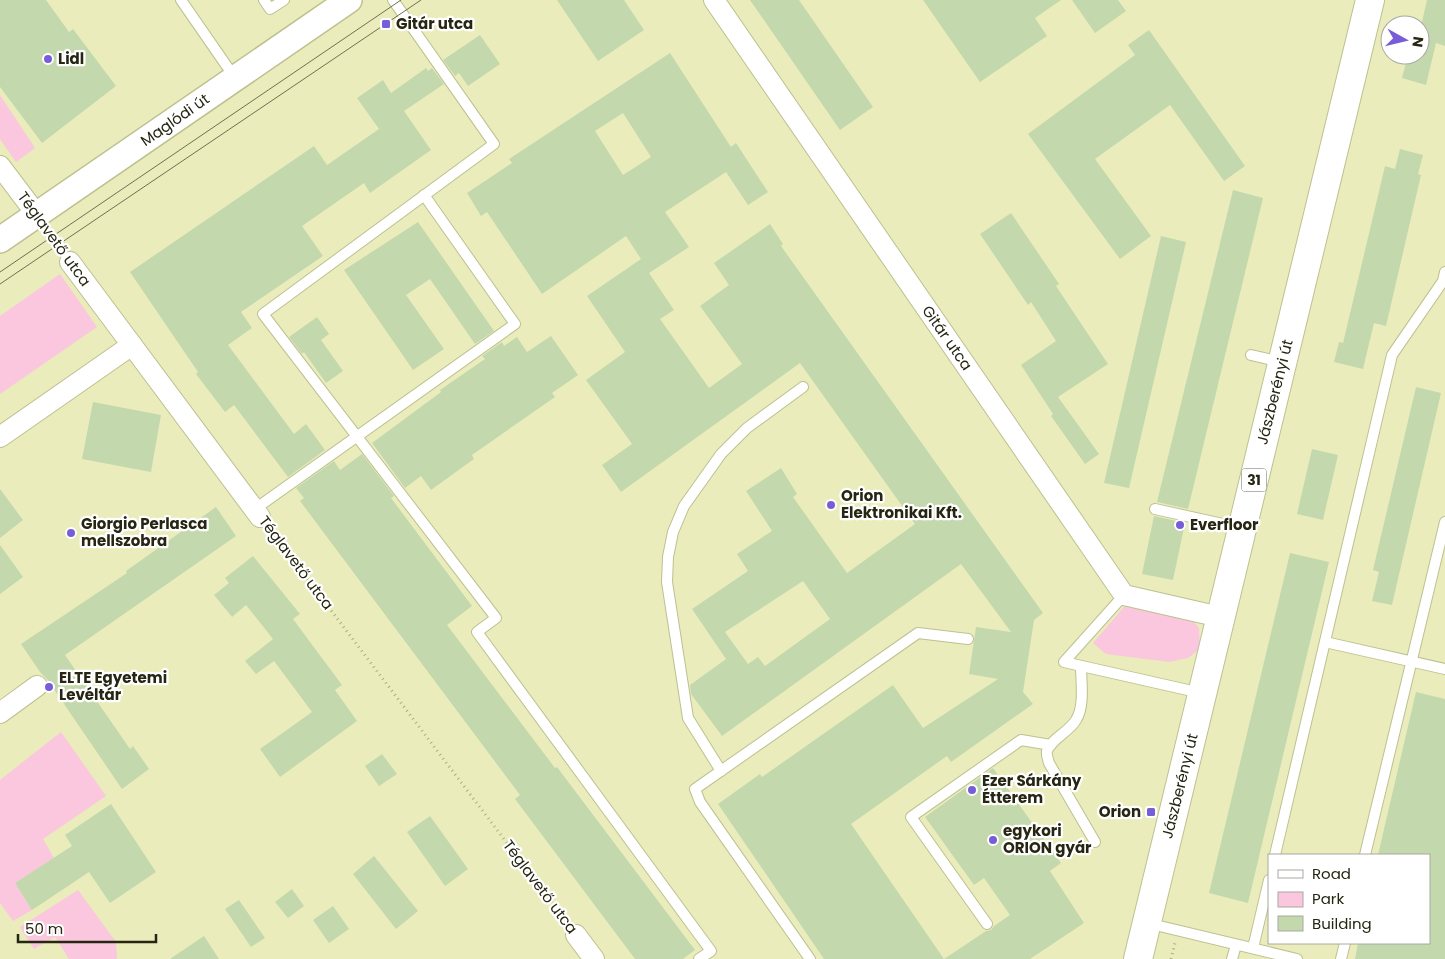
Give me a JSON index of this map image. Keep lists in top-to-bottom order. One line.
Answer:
{"streets":{"main road":["Jászberényi út","31"],"street":["Maglódi út","Téglavető utca","Gitár utca"]},"crossings":[["Maglódi út","Téglavető utca"]],"places":{"transit":["Gitár utca","Orion"],"other":["Lidl","Orion Elektronikai Kft.","Everfloor","Giorgio Perlasca mellszobra","ELTE Egyetemi Levéltár","Ezer Sárkány Étterem","egykori ORION gyár"]},"legend":["Road","Park","Building"],"scale_bar":"50 m","north":"right"}
